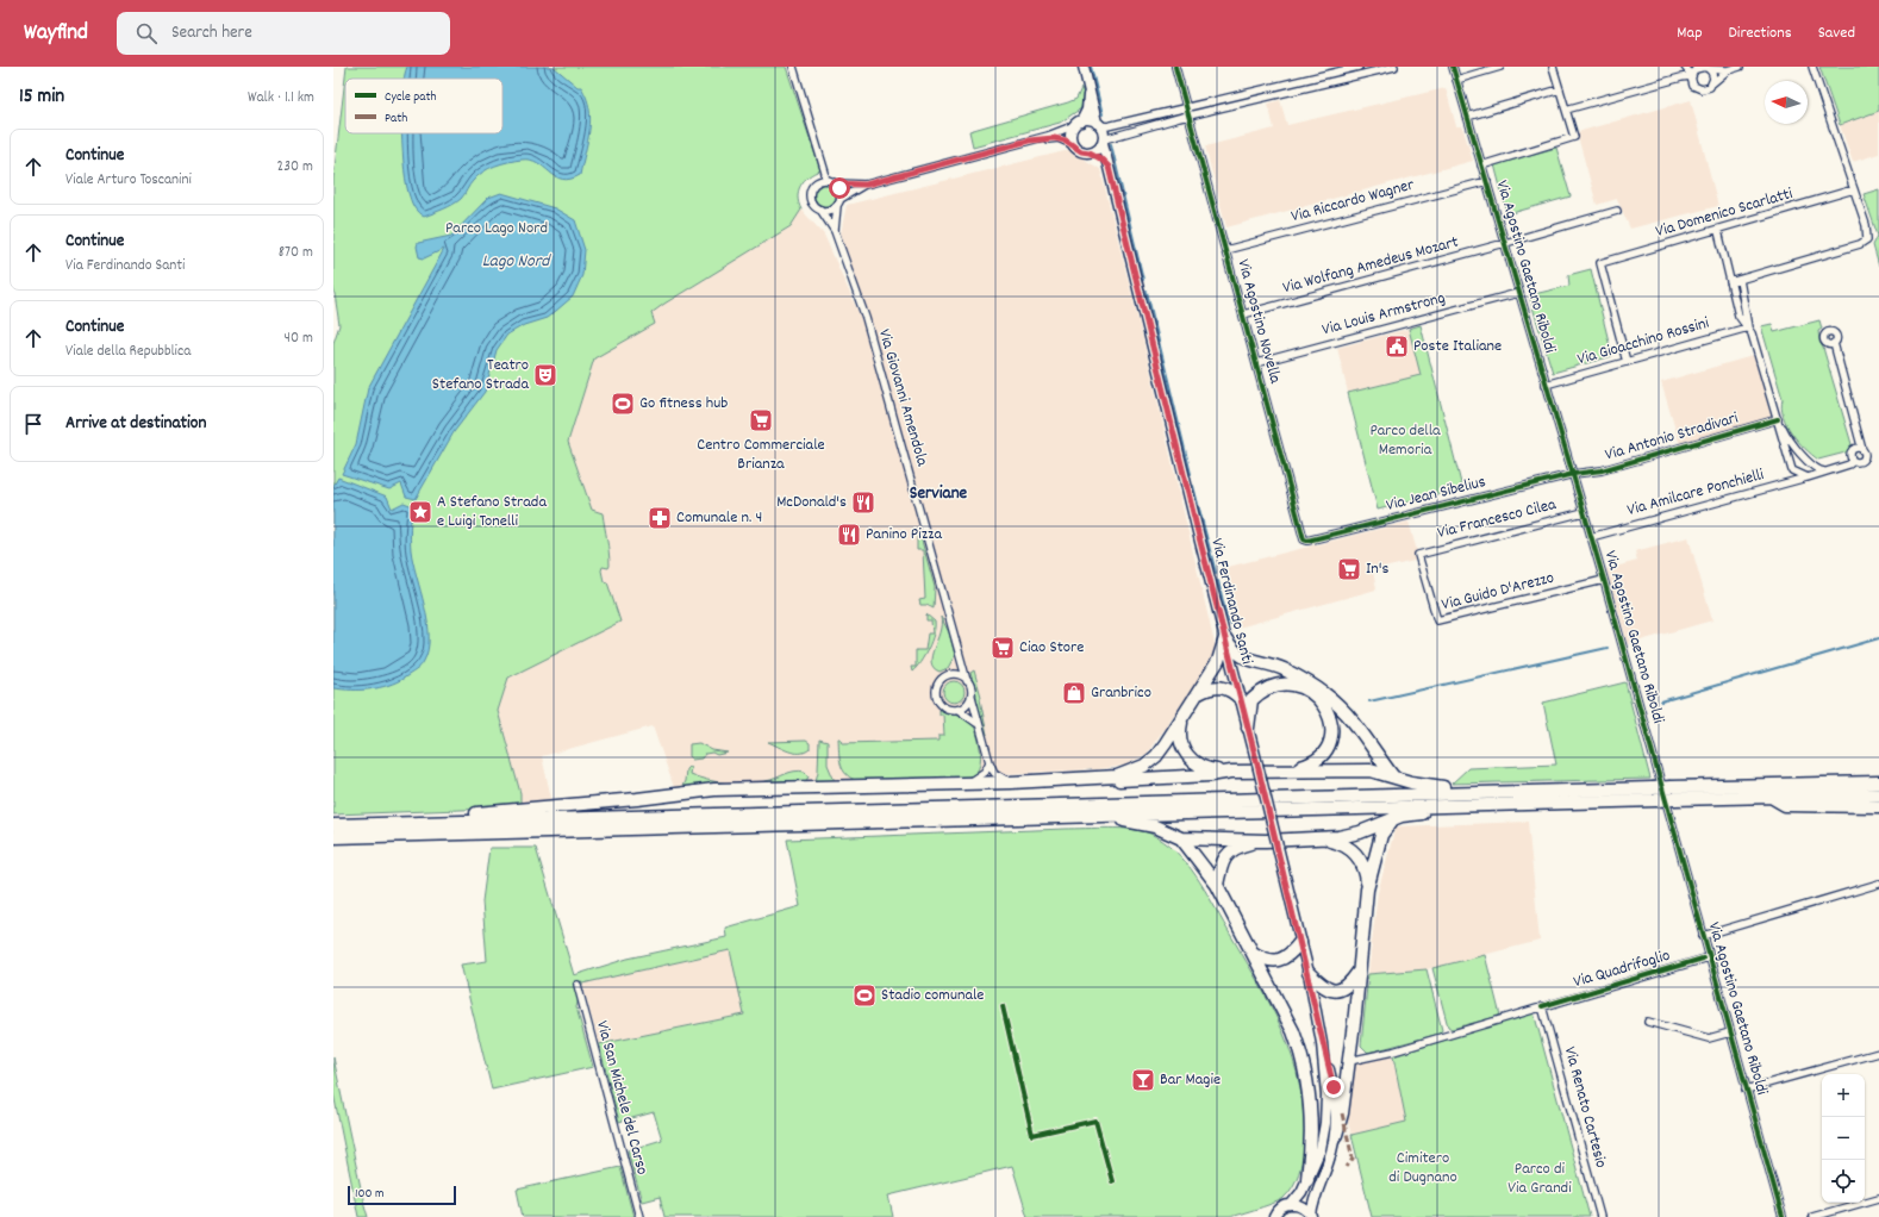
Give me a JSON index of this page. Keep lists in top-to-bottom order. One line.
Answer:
{"streets":{"main road":["Via Ferdinando Santi"],"street":["Via Riccardo Wagner","Via Domenico Scarlatti","Via Wolfang Amedeus Mozart","Via Agostino Gaetano Riboldi","Via Louis Armstrong","Via Agostino Novella","Via Gioacchino Rossini","Via Giovanni Amendola","Via Antonio Stradivari","Via Amilcare Ponchielli","Via Jean Sibelius","Via Francesco Cilea","Via Guido D'Arezzo","Via Quadrifoglio","Via San Michele del Carso","Via Renato Cartesio"]},"crossings":[["Via Riccardo Wagner","Via Agostino Gaetano Riboldi"],["Via Riccardo Wagner","Via Agostino Novella"],["Via Domenico Scarlatti","Via Gioacchino Rossini"],["Via Wolfang Amedeus Mozart","Via Agostino Gaetano Riboldi"],["Via Wolfang Amedeus Mozart","Via Agostino Novella"],["Via Agostino Gaetano Riboldi","Via Louis Armstrong"],["Via Agostino Gaetano Riboldi","Via Gioacchino Rossini"],["Via Agostino Gaetano Riboldi","Via Antonio Stradivari"],["Via Agostino Gaetano Riboldi","Via Amilcare Ponchielli"],["Via Agostino Gaetano Riboldi","Via Jean Sibelius"],["Via Agostino Gaetano Riboldi","Via Francesco Cilea"],["Via Agostino Gaetano Riboldi","Via Guido D'Arezzo"],["Via Agostino Gaetano Riboldi","Via Quadrifoglio"],["Via Louis Armstrong","Via Agostino Novella"],["Via Agostino Novella","Via Jean Sibelius"],["Via Antonio Stradivari","Via Jean Sibelius"],["Via Francesco Cilea","Via Guido D'Arezzo"],["Via Quadrifoglio","Via Renato Cartesio"]],"districts":["Serviane"],"water":["Lago Nord"],"parks":["Parco Lago Nord","Parco della Memoria","Cimitero di Dugnano","Parco di Via Grandi"],"places":{"public building":["Poste Italiane"],"theatre":["Teatro Stefano Strada"],"sports":["Go fitness hub","Stadio comunale"],"supermarket":["Centro Commerciale Brianza","In's","Ciao Store"],"restaurant":["McDonald's","Panino Pizza"],"place":["A Stefano Strada e Luigi Tonelli"],"pharmacy":["Comunale n. 4"],"shop":["Granbrico"],"bar":["Bar Magie"]},"legend":["Cycle path","Path"],"scale_bar":"100 m","north":"left","page":{"header":"Wayfind","search":"Search here","nav":["Map","Directions","Saved"],"heading":["15 min","Walk · 1.1 km"],"list":[["Continue","Viale Arturo Toscanini","230 m"],["Continue","Via Ferdinando Santi","870 m"],["Continue","Viale della Repubblica","40 m"],"Arrive at destination"],"map_buttons":["+","−"],"scale":"100 m"}}
